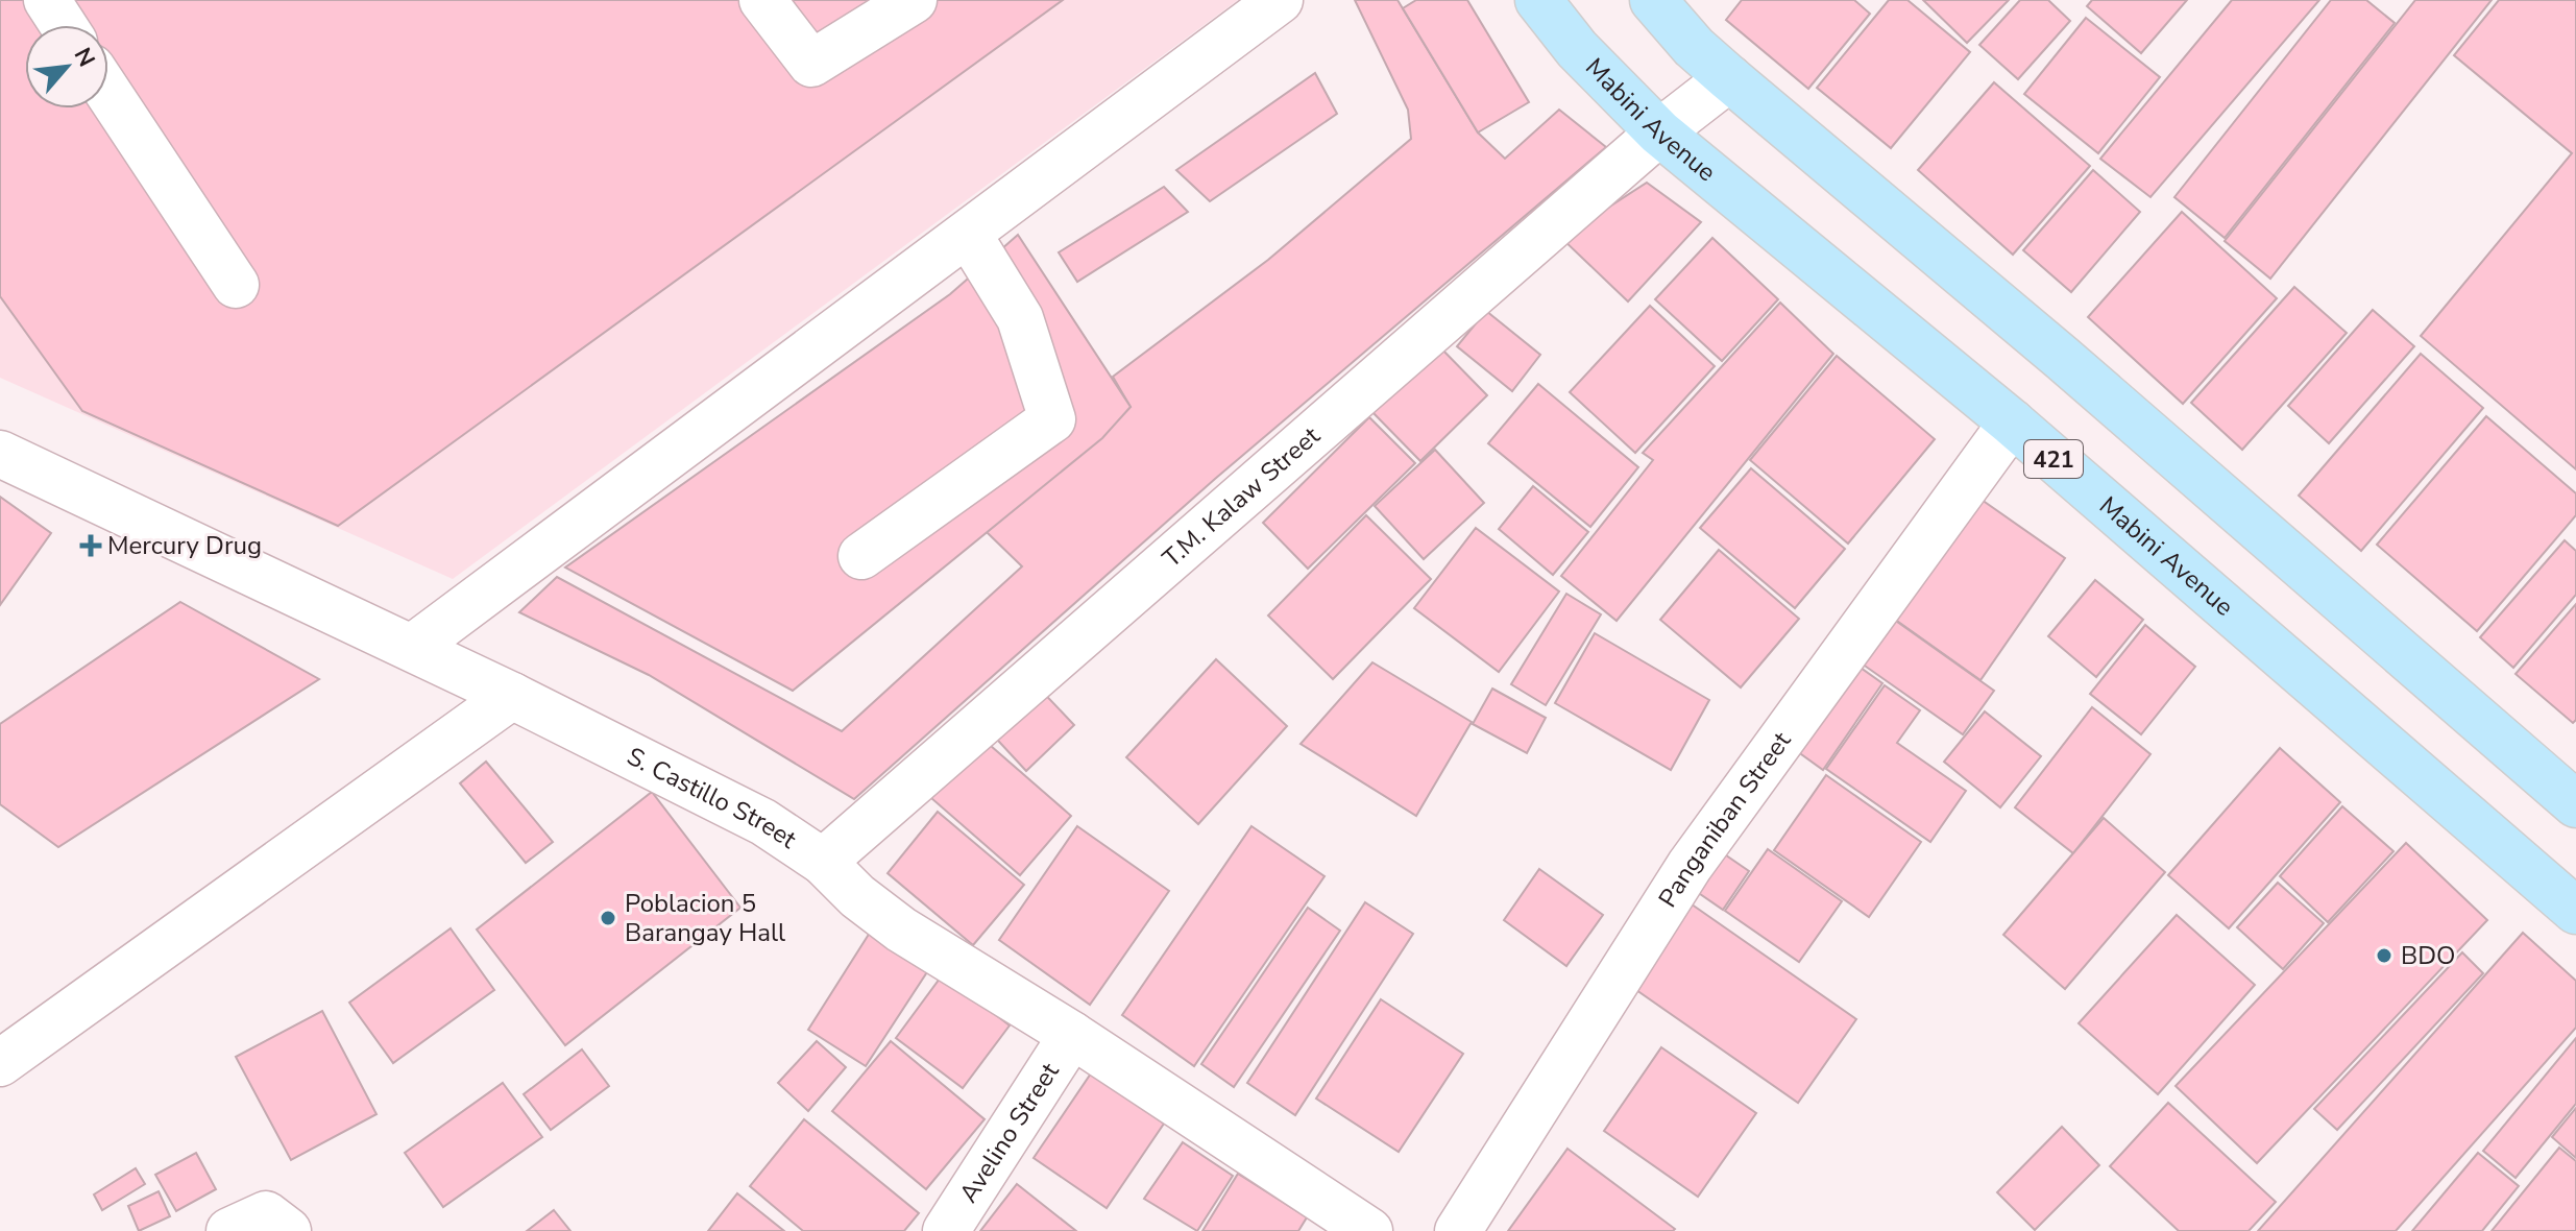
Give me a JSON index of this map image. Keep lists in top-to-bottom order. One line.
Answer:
{"streets":{"main road":["Mabini Avenue","421"],"street":["T.M. Kalaw Street","S. Castillo Street","Panganiban Street","Avelino Street"]},"crossings":[["Mabini Avenue","T.M. Kalaw Street"],["Mabini Avenue","Panganiban Street"],["T.M. Kalaw Street","S. Castillo Street"],["S. Castillo Street","Avelino Street"]],"places":{"health":["Mercury Drug"],"other":["Poblacion 5 Barangay Hall","BDO"]},"north":"top right"}
